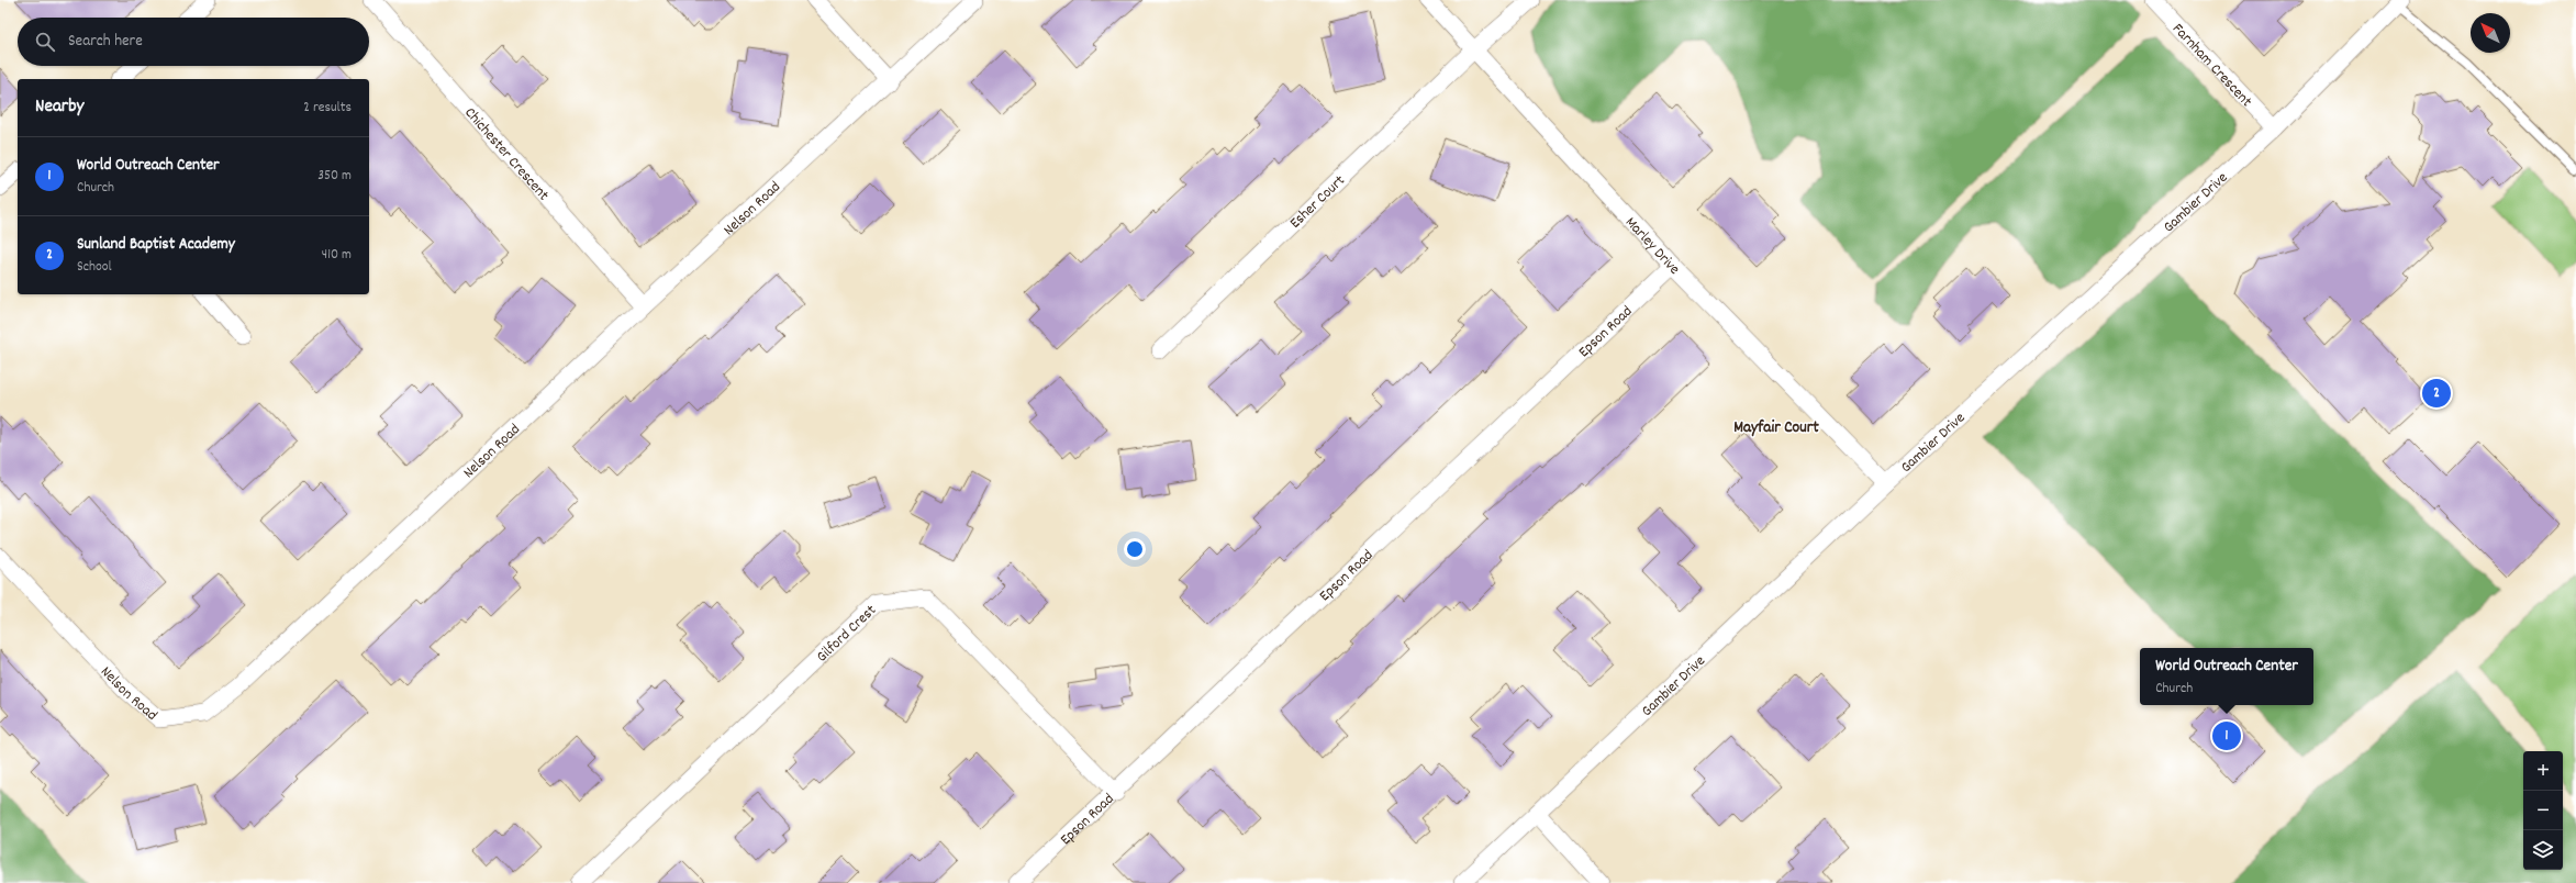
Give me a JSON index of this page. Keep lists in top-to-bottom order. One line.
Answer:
{"streets":{"street":["Farnham Crescent","Chichester Crescent","Esher Court","Gambier Drive","Nelson Road","Marley Drive","Epson Road","Gilford Crest"]},"crossings":[["Farnham Crescent","Gambier Drive"],["Chichester Crescent","Nelson Road"],["Esher Court","Marley Drive"],["Gambier Drive","Marley Drive"],["Marley Drive","Epson Road"],["Epson Road","Gilford Crest"]],"districts":["Mayfair Court"],"north":"top left","page":{"search":"Search here","heading":["Nearby","2 results"],"list":[{"mark":"1","name":"World Outreach Center","note":"Church","value":"350 m"},{"mark":"2","name":"Sunland Baptist Academy","note":"School","value":"410 m"}],"pins":["2","1"],"popup":["World Outreach Center","Church"],"map_buttons":["+","−"]}}
